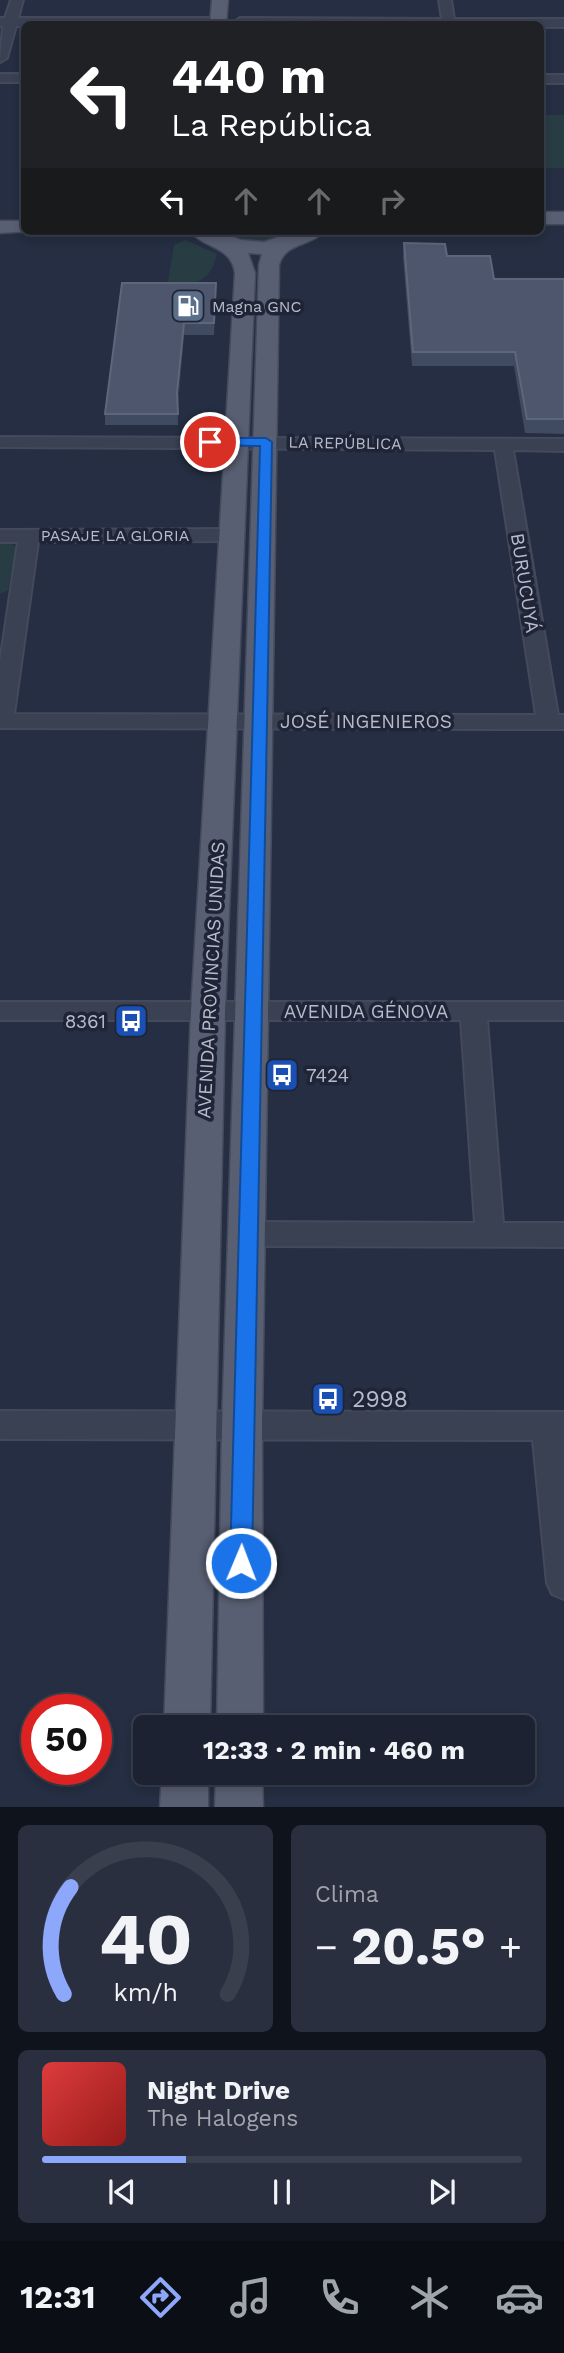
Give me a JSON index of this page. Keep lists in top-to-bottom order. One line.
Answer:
{"streets":{"main road":["AVENIDA PROVINCIAS UNIDAS"],"street":["LA REPÚBLICA","PASAJE LA GLORIA","BURUCUYÁ","JOSÉ INGENIEROS","AVENIDA GÉNOVA"]},"crossings":[["LA REPÚBLICA","BURUCUYÁ"],["LA REPÚBLICA","AVENIDA PROVINCIAS UNIDAS"],["PASAJE LA GLORIA","AVENIDA PROVINCIAS UNIDAS"],["BURUCUYÁ","JOSÉ INGENIEROS"],["JOSÉ INGENIEROS","AVENIDA PROVINCIAS UNIDAS"],["AVENIDA PROVINCIAS UNIDAS","AVENIDA GÉNOVA"]],"places":{"fuel station":["Magna GNC"],"bus stop":["8361","7424","2998"]},"page":{"turn":["440 m","La República"],"limit":"50","trip":"12:33 · 2 min · 460 m","tile":"Clima","heat":["−","20.5°","+"],"song":["Night Drive","The Halogens"],"tabs":"12:31","gauge":["40","km/h"]}}
